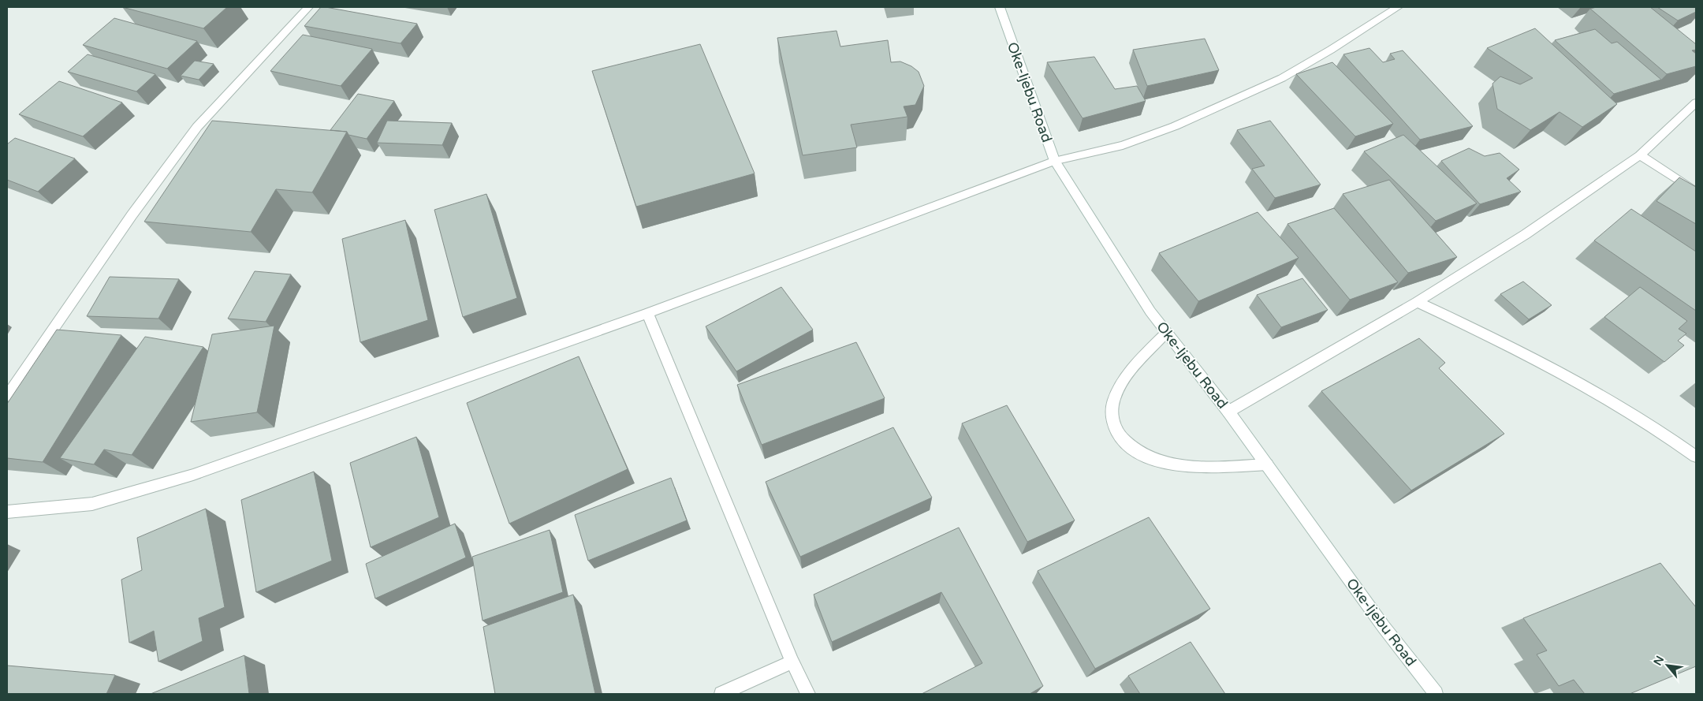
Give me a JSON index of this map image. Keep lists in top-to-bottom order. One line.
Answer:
{"streets":{"street":["Oke-Ijebu Road"]},"north":"top left"}
